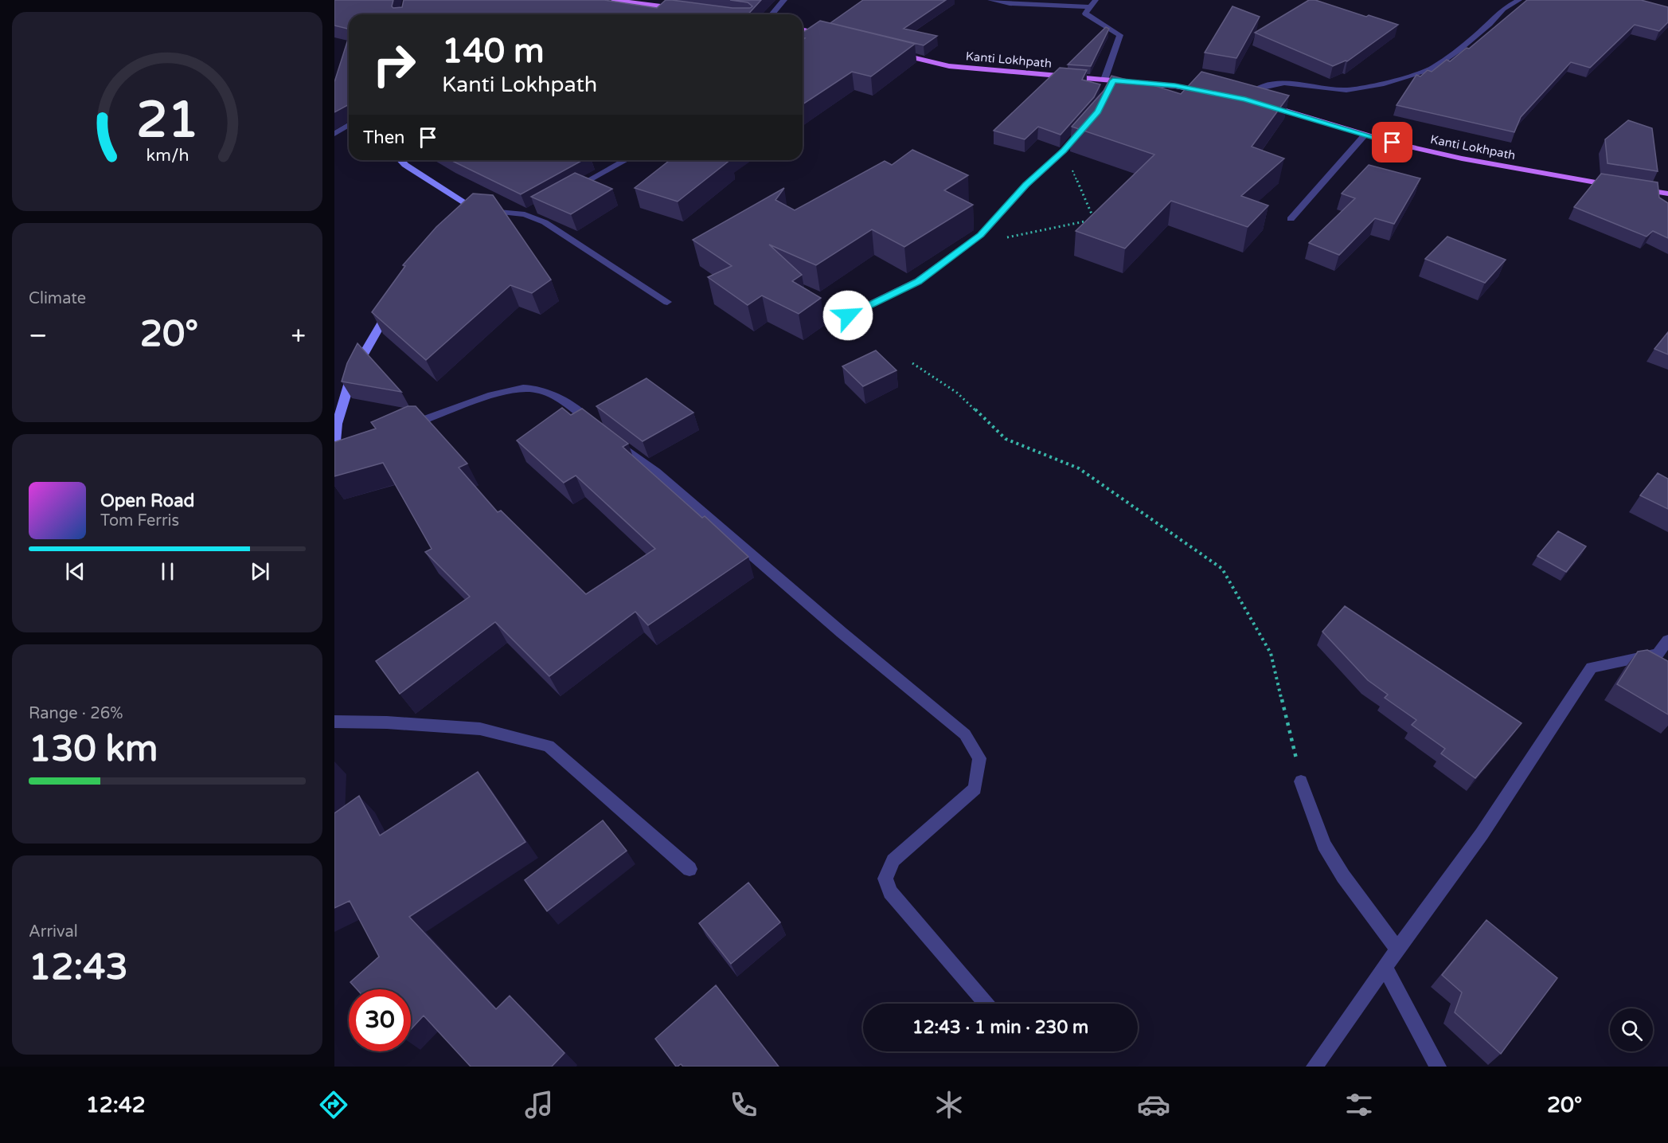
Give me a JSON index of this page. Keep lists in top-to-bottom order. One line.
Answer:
{"streets":{"main road":["Kanti Lokhpath"]},"page":{"turn":["140 m","Kanti Lokhpath"],"then":"Then","tile":["Climate",["Range · 26%","130 km"],["Arrival","12:43"]],"heat":["−","20°","+"],"song":["Open Road","Tom Ferris"],"limit":"30","trip":"12:43 · 1 min · 230 m","tabs":["12:42","20°"],"gauge":["21","km/h"]}}
